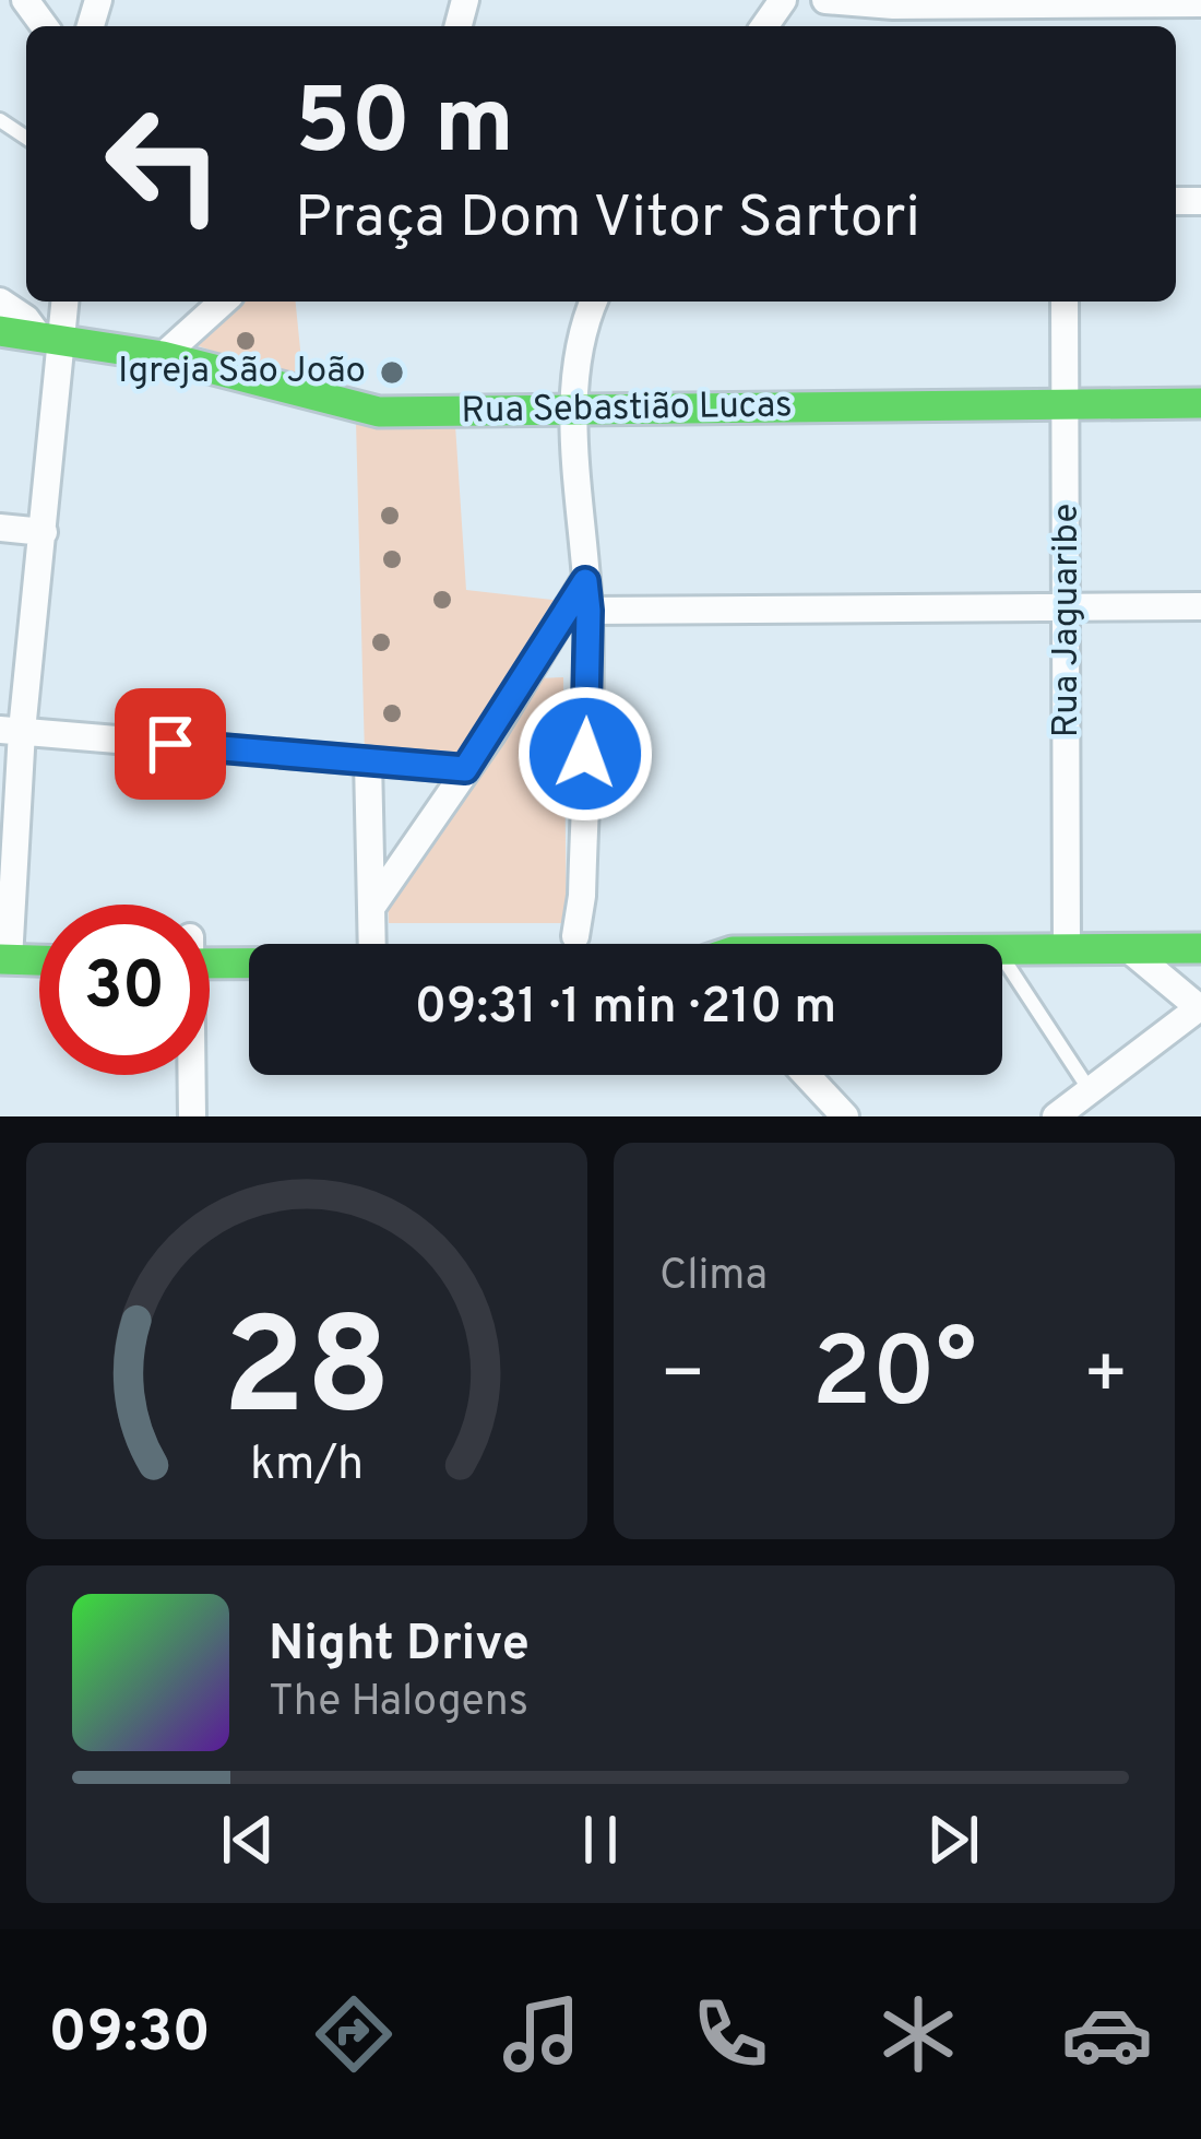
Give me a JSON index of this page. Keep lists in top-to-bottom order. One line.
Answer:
{"streets":{"street":["Rua Sebastião Lucas","Rua Jaguaribe"]},"crossings":[["Rua Sebastião Lucas","Rua Jaguaribe"]],"places":["Igreja São João"],"page":{"turn":["50 m","Praça Dom Vitor Sartori"],"limit":"30","trip":"09:31 · 1 min · 210 m","tile":"Clima","heat":["−","20°","+"],"song":["Night Drive","The Halogens"],"tabs":"09:30","gauge":["28","km/h"]}}
